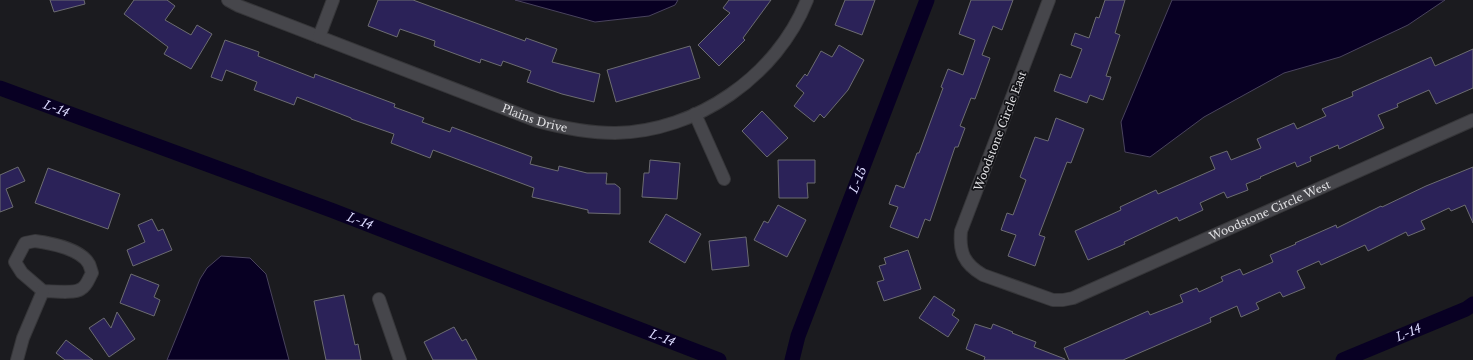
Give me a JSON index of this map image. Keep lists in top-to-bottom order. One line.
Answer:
{"streets":{"street":["Plains Drive","Woodstone Circle East","Woodstone Circle West"]},"crossings":[["Woodstone Circle East","Woodstone Circle West"]],"water":["L-14","L-15"]}
